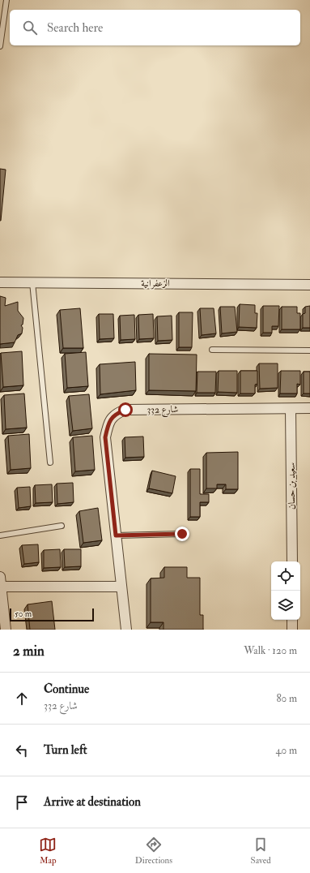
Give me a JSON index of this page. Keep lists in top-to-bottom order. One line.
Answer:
{"streets":{"street":["الزعفرانية","شارع 332","سعيد بن حسان"]},"crossings":[["شارع 332","سعيد بن حسان"]],"scale_bar":"50 m","page":{"search":"Search here","scale":"50 m","heading":["2 min","Walk · 120 m"],"list":[["Continue","شارع 332","80 m"],["Turn left","40 m"],"Arrive at destination"],"nav":["Map","Directions","Saved"]}}
